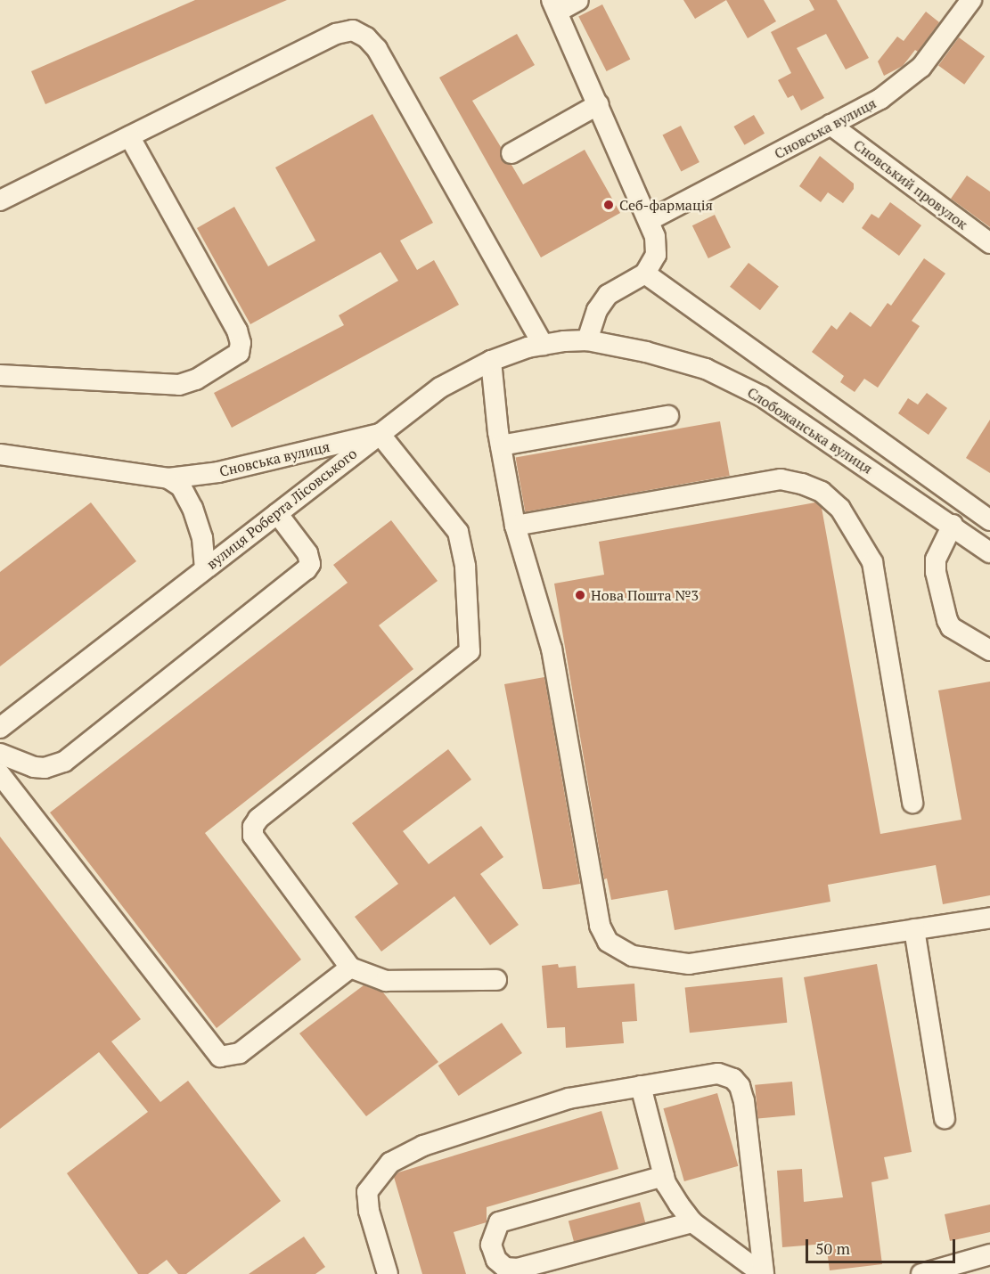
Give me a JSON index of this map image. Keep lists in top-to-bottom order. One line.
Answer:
{"streets":{"street":["Сновська вулиця","Сновський провулок","Слобожанська вулиця","вулиця Роберта Лісовського"]},"crossings":[["Сновська вулиця","Сновський провулок"],["Сновська вулиця","вулиця Роберта Лісовського"],["Слобожанська вулиця","вулиця Роберта Лісовського"]],"places":["Себ-фармація","Нова Пошта №3"],"scale_bar":"50 m"}
